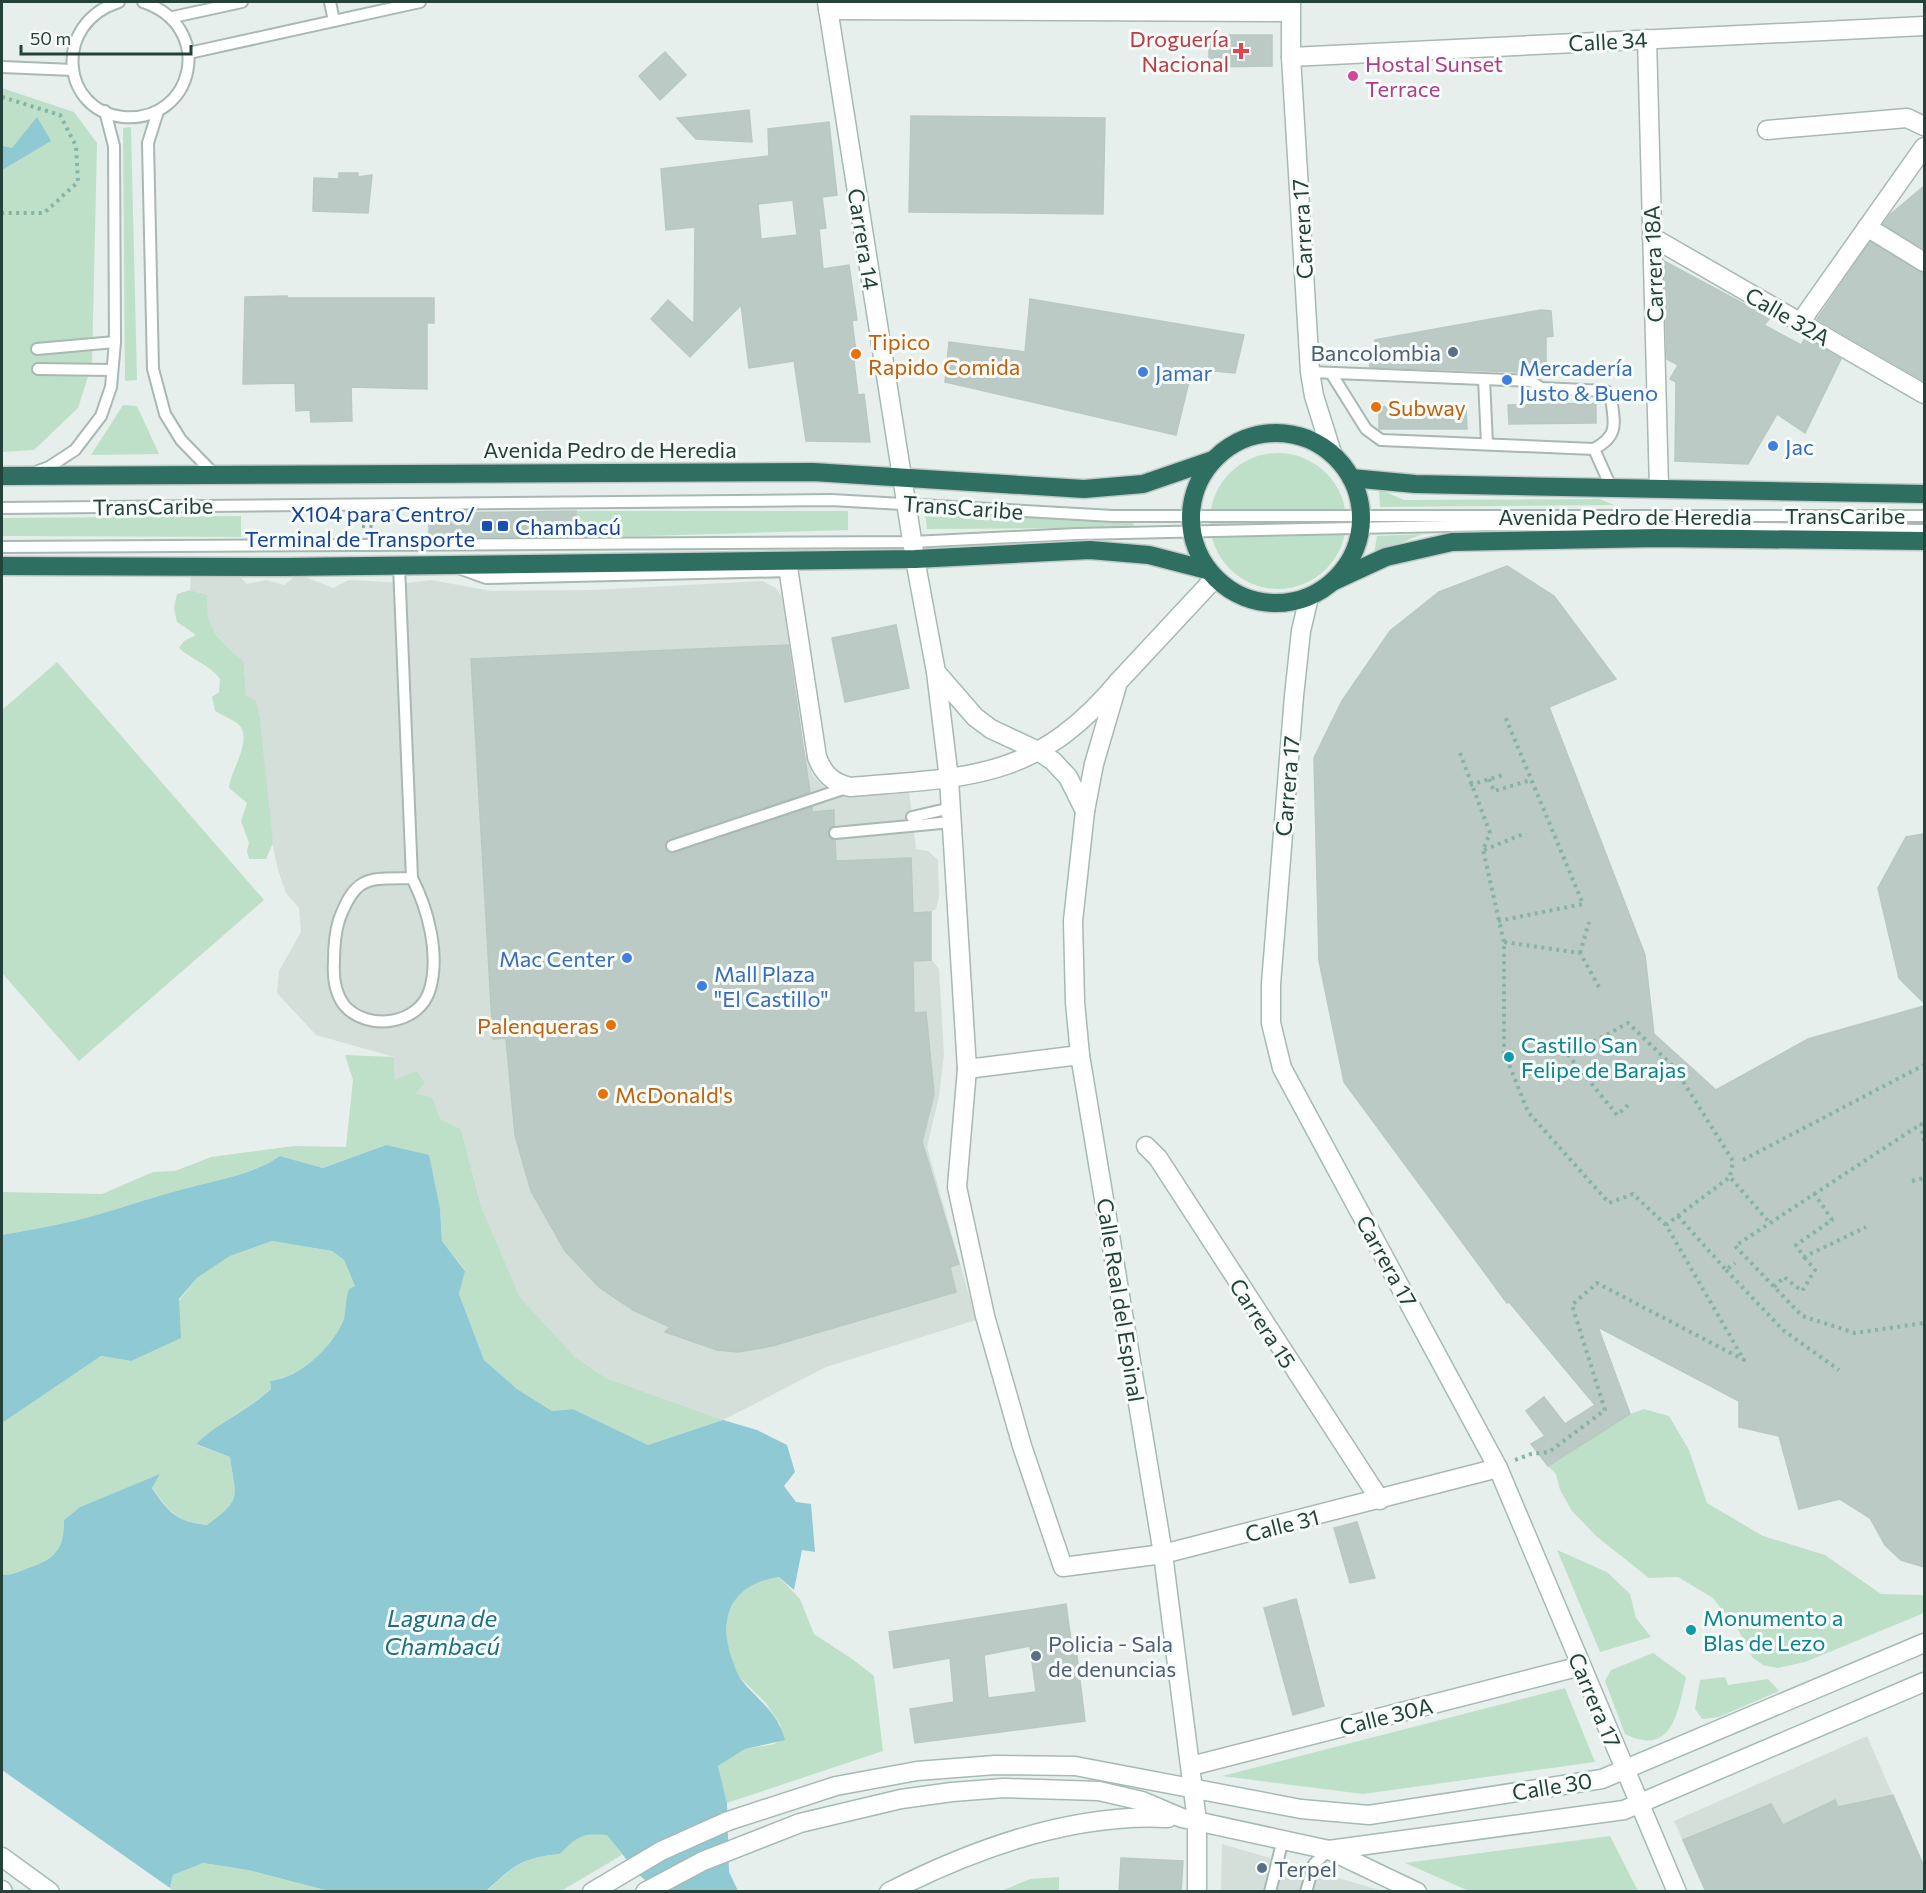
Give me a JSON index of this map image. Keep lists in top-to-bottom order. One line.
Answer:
{"streets":{"highway":["Avenida Pedro de Heredia"],"main road":["Calle 34","Carrera 17","Carrera 14","Carrera 18A","Calle 32A","Calle Real del Espinal","Carrera 15","Calle 31","Calle 30A","Calle 30"],"lane":["TransCaribe"]},"crossings":[["Calle 34","Carrera 17"],["Calle 34","Carrera 18A"],["Carrera 17","Avenida Pedro de Heredia"],["Carrera 17","TransCaribe"],["Carrera 17","Calle Real del Espinal"],["Carrera 17","Calle 31"],["Carrera 17","Calle 30A"],["Carrera 17","Calle 30"],["Carrera 14","Avenida Pedro de Heredia"],["Carrera 18A","Calle 32A"],["Carrera 18A","Avenida Pedro de Heredia"],["Avenida Pedro de Heredia","TransCaribe"],["Avenida Pedro de Heredia","Calle Real del Espinal"],["TransCaribe","Calle Real del Espinal"],["Calle Real del Espinal","Calle 31"],["Calle Real del Espinal","Calle 30A"],["Calle Real del Espinal","Calle 30"],["Carrera 15","Calle 31"]],"water":["Laguna de Chambacú"],"places":{"health":["Droguería Nacional"],"other":["Hostal Sunset Terrace","Bancolombia","Tipico Rapido Comida","Jamar","Mercadería Justo & Bueno","Subway","Jac","Mac Center","Mall Plaza \"El Castillo\"","Palenqueras","Castillo San Felipe de Barajas","McDonald's","Monumento a Blas de Lezo","Policia - Sala de denuncias","Terpel"],"transit":["X104 para Centro/ Terminal de Transporte","Chambacú"]},"scale_bar":"50 m"}
